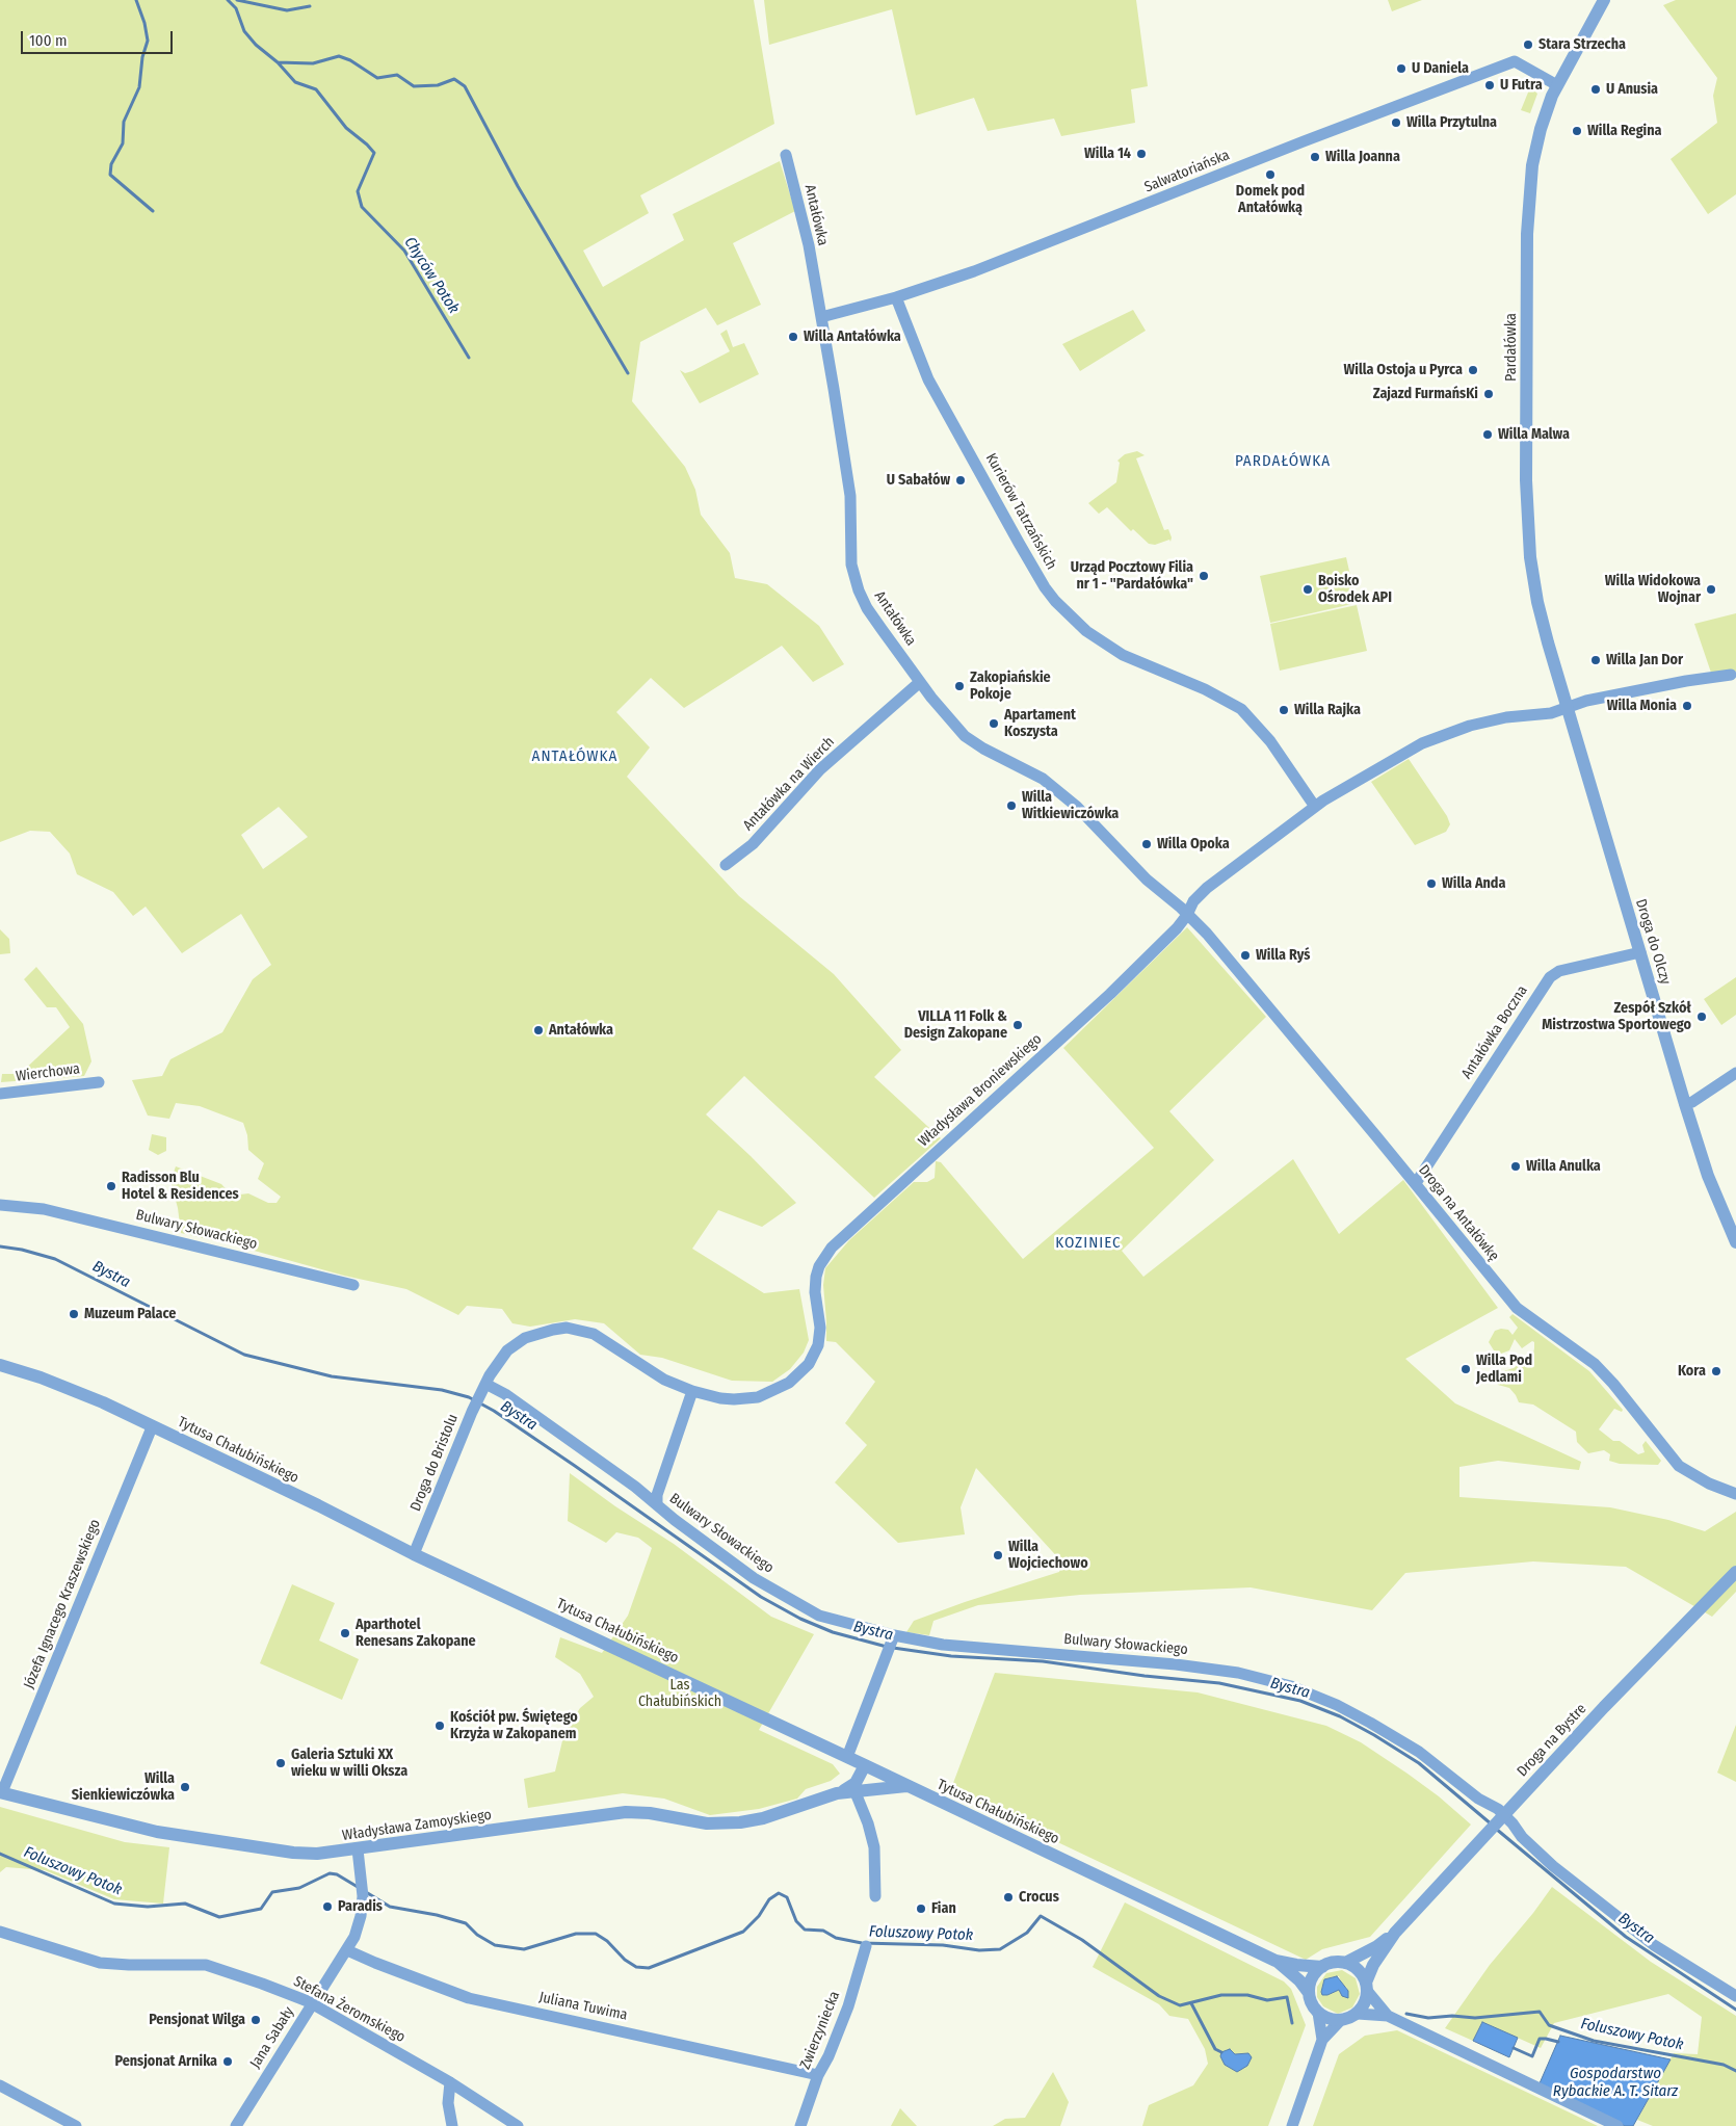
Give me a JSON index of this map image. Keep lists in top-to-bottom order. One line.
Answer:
{"streets":{"street":["Salwatoriańska","Antałówka","Pardałówka","Kurierów Tatrzańskich","Antałówka na Wierch","Droga do Olczy","Antałówka Boczna","Wierchowa","Władysława Broniewskiego","Droga na Antałówkę","Bulwary Słowackiego","Tytusa Chałubińskiego","Droga do Bristolu","Józefa Ignacego Kraszewskiego","Droga na Bystre","Władysława Zamoyskiego","Juliana Tuwima","Stefana Żeromskiego","Zwierzyniecka","Jana Sabały"]},"crossings":[["Salwatoriańska","Antałówka"],["Salwatoriańska","Pardałówka"],["Salwatoriańska","Kurierów Tatrzańskich"],["Antałówka","Antałówka na Wierch"],["Antałówka","Władysława Broniewskiego"],["Antałówka","Droga na Antałówkę"],["Pardałówka","Droga do Olczy"],["Pardałówka","Władysława Broniewskiego"],["Kurierów Tatrzańskich","Władysława Broniewskiego"],["Droga do Olczy","Antałówka Boczna"],["Droga do Olczy","Władysława Broniewskiego"],["Antałówka Boczna","Droga na Antałówkę"],["Władysława Broniewskiego","Droga na Antałówkę"],["Władysława Broniewskiego","Bulwary Słowackiego"],["Władysława Broniewskiego","Droga do Bristolu"],["Bulwary Słowackiego","Droga do Bristolu"],["Bulwary Słowackiego","Droga na Bystre"],["Tytusa Chałubińskiego","Droga do Bristolu"],["Tytusa Chałubińskiego","Józefa Ignacego Kraszewskiego"],["Tytusa Chałubińskiego","Droga na Bystre"],["Tytusa Chałubińskiego","Władysława Zamoyskiego"],["Józefa Ignacego Kraszewskiego","Władysława Zamoyskiego"],["Władysława Zamoyskiego","Jana Sabały"],["Juliana Tuwima","Zwierzyniecka"],["Juliana Tuwima","Jana Sabały"],["Stefana Żeromskiego","Jana Sabały"]],"districts":["PARDAŁÓWKA","ANTAŁÓWKA","KOZINIEC"],"water":["Chyców Potok","Bystra","Foluszowy Potok","Gospodarstwo Rybackie A. T. Sitarz"],"parks":["Las Chałubińskich"],"places":["Stara Strzecha","U Daniela","U Futra","U Anusia","Willa Przytulna","Willa Regina","Willa 14","Willa Joanna","Domek pod Antałówką","Willa Antałówka","Willa Ostoja u Pyrca","Zajazd FurmańsKi","Willa Malwa","U Sabałów","Urząd Pocztowy Filia nr 1 - \"Pardałówka\"","Boisko Ośrodek API","Willa Widokowa Wojnar","Willa Jan Dor","Zakopiańskie Pokoje","Willa Monia","Willa Rajka","Apartament Koszysta","Willa Witkiewiczówka","Willa Opoka","Willa Anda","Willa Ryś","Zespół Szkół Mistrzostwa Sportowego","VILLA 11 Folk & Design Zakopane","Antałówka","Willa Anulka","Radisson Blu Hotel & Residences","Muzeum Palace","Willa Pod Jedlami","Kora","Willa Wojciechowo","Aparthotel Renesans Zakopane","Kościół pw. Świętego Krzyża w Zakopanem","Galeria Sztuki XX wieku w willi Oksza","Willa Sienkiewiczówka","Crocus","Paradis","Fian","Pensjonat Wilga","Pensjonat Arnika"],"scale_bar":"100 m"}
